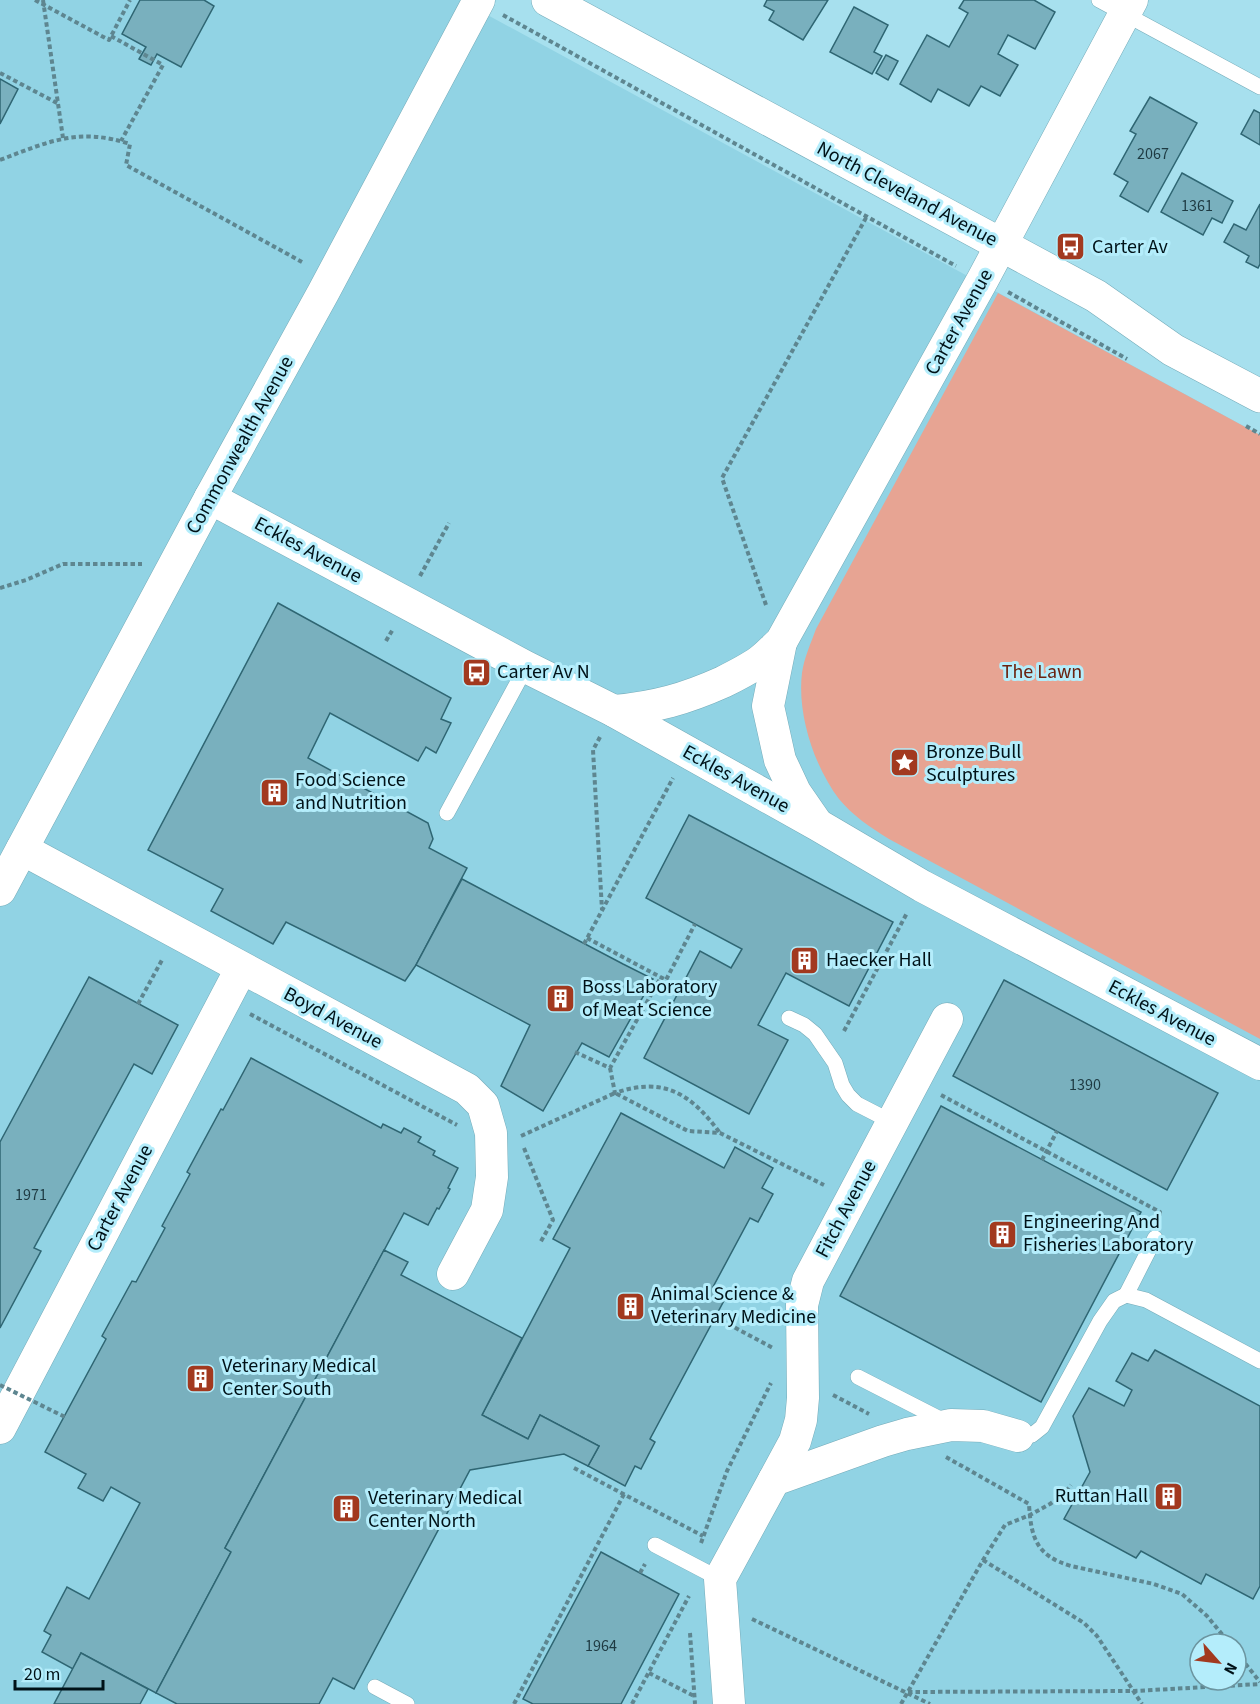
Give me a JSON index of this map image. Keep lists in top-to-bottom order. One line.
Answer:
{"streets":{"main road":["North Cleveland Avenue"],"street":["Carter Avenue","Commonwealth Avenue","Eckles Avenue","Boyd Avenue","Fitch Avenue"]},"crossings":[["North Cleveland Avenue","Carter Avenue"],["Carter Avenue","Eckles Avenue"],["Carter Avenue","Boyd Avenue"],["Commonwealth Avenue","Eckles Avenue"],["Commonwealth Avenue","Boyd Avenue"]],"parks":["The Lawn"],"places":{"bus stop":["Carter Av","Carter Av N"],"place":["Bronze Bull Sculptures"],"building":["Food Science and Nutrition","Haecker Hall","Boss Laboratory of Meat Science","Engineering And Fisheries Laboratory","Animal Science & Veterinary Medicine","Veterinary Medical Center South","Ruttan Hall","Veterinary Medical Center North"]},"house_numbers":["2067","1361","1390","1971","1964"],"scale_bar":"20 m","north":"bottom right"}
